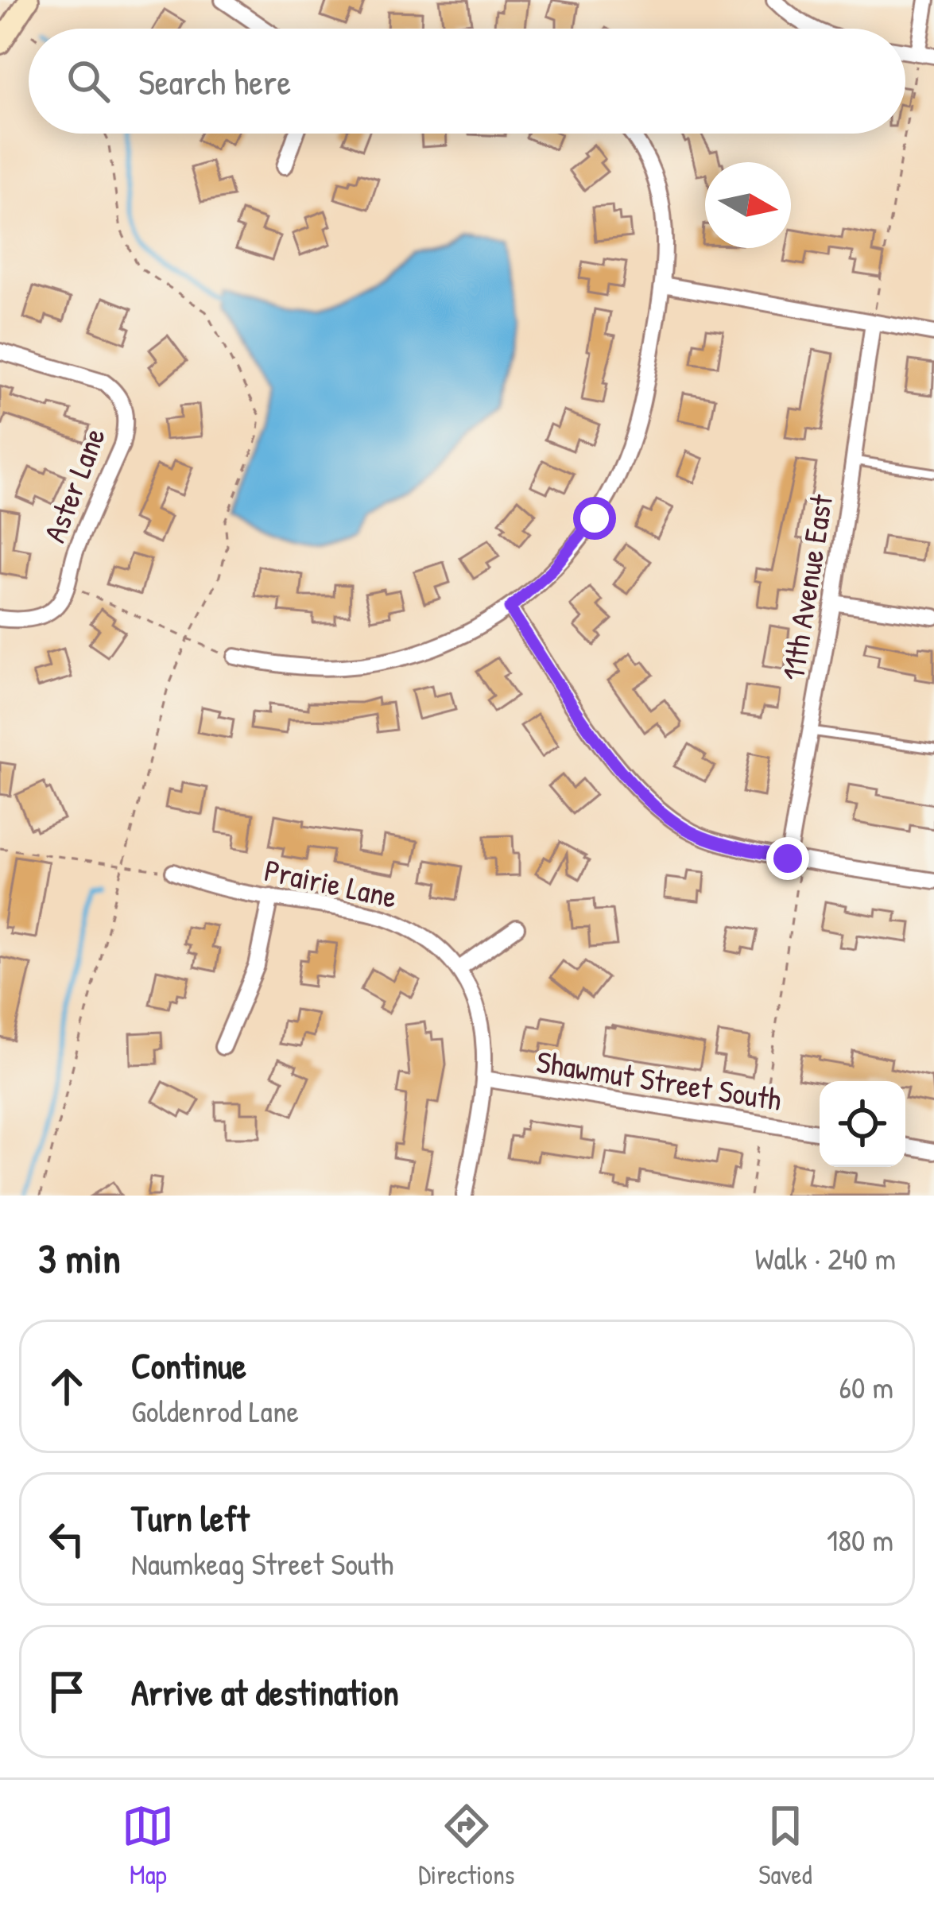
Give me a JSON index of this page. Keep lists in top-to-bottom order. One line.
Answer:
{"streets":{"street":["Aster Lane","11th Avenue East","Prairie Lane","Shawmut Street South"]},"crossings":[["Prairie Lane","Shawmut Street South"]],"north":"right","page":{"search":"Search here","heading":["3 min","Walk · 240 m"],"list":[["Continue","Goldenrod Lane","60 m"],["Turn left","Naumkeag Street South","180 m"],"Arrive at destination"],"nav":["Map","Directions","Saved"]}}
